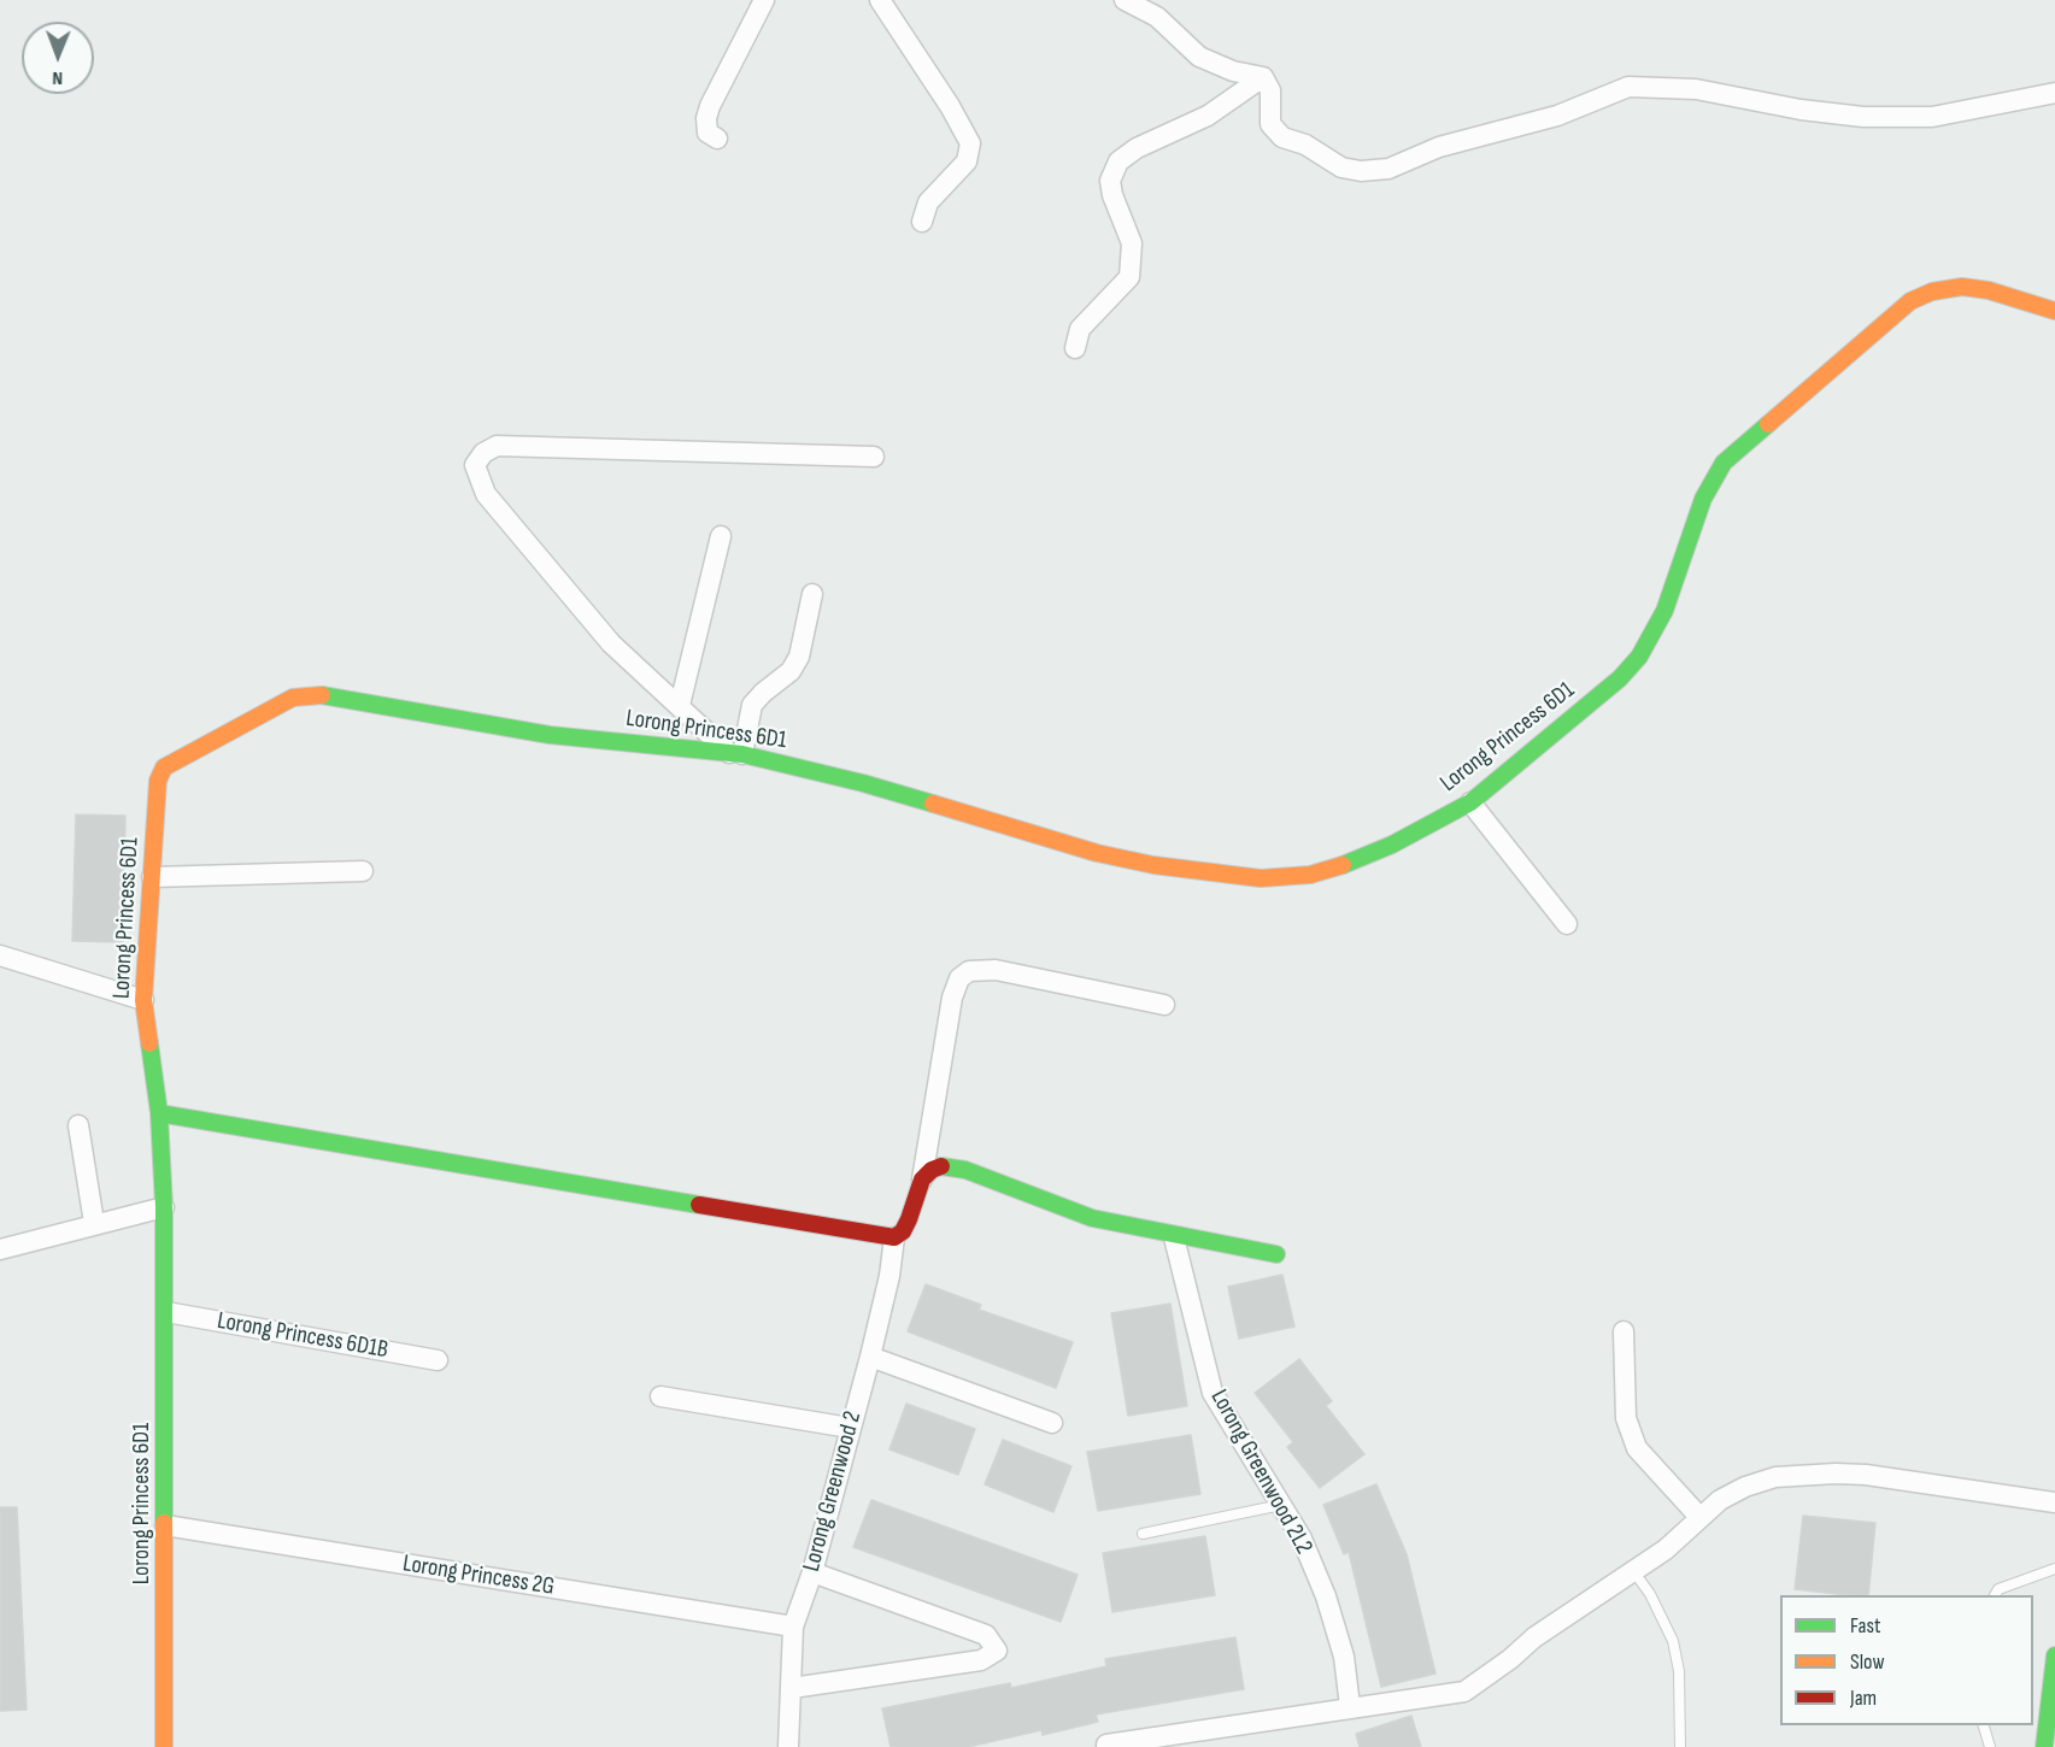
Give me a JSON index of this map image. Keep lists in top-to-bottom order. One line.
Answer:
{"streets":{"main road":["Lorong Princess 6D1"],"street":["Lorong Princess 6D1B","Lorong Greenwood 2L2","Lorong Greenwood 2","Lorong Princess 2G"]},"crossings":[["Lorong Princess 6D1","Lorong Princess 6D1B"],["Lorong Princess 6D1","Lorong Princess 2G"],["Lorong Greenwood 2","Lorong Princess 2G"]],"legend":["Fast","Slow","Jam"],"north":"bottom"}
